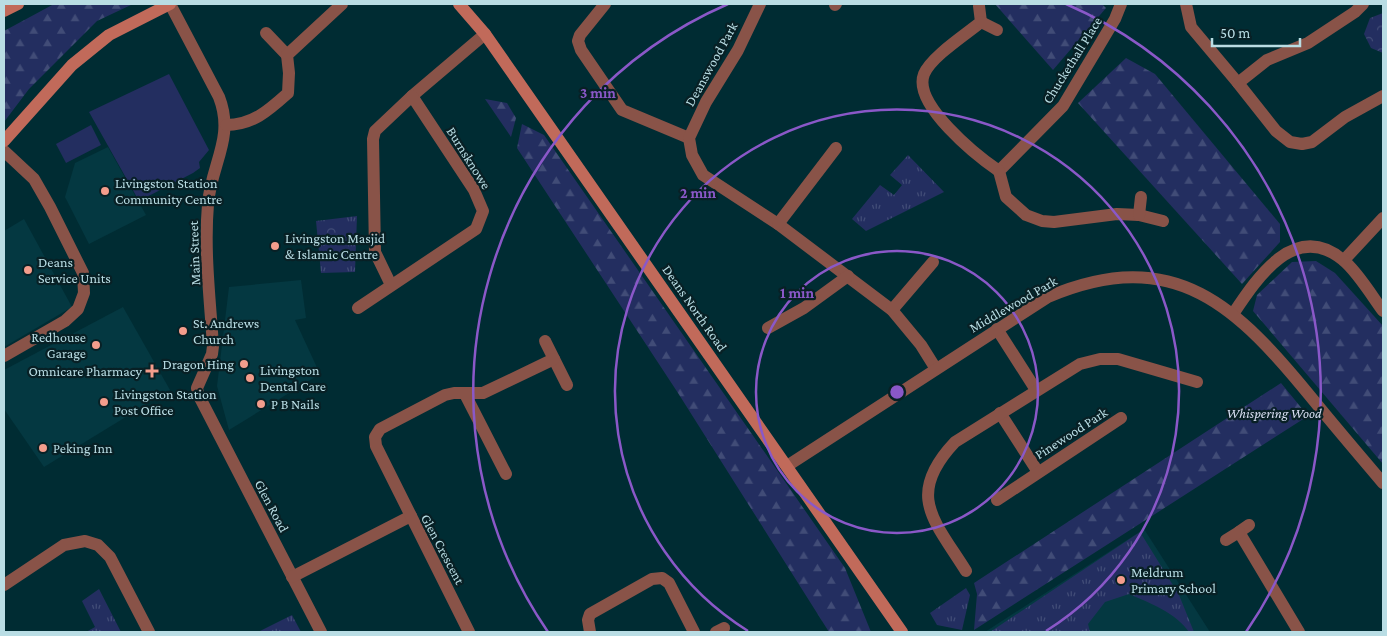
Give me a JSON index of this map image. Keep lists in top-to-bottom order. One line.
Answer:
{"streets":{"street":["Chuckethall Place","Deanswood Park","Burnsknowe","Main Street","Middlewood Park","Deans North Road","Pinewood Park","Glen Road","Glen Crescent"]},"crossings":[["Main Street","Glen Road"],["Middlewood Park","Deans North Road"],["Glen Road","Glen Crescent"]],"parks":["Whispering Wood"],"places":{"other":["Livingston Station Community Centre","Livingston Masjid & Islamic Centre","Deans Service Units","St. Andrews Church","Redhouse Garage","Dragon Hing","Livingston Dental Care","Livingston Station Post Office","P B Nails","Peking Inn","Meldrum Primary School"],"health":["Omnicare Pharmacy"]},"scale_bar":"50 m","rings":["3 min","2 min","1 min"]}
